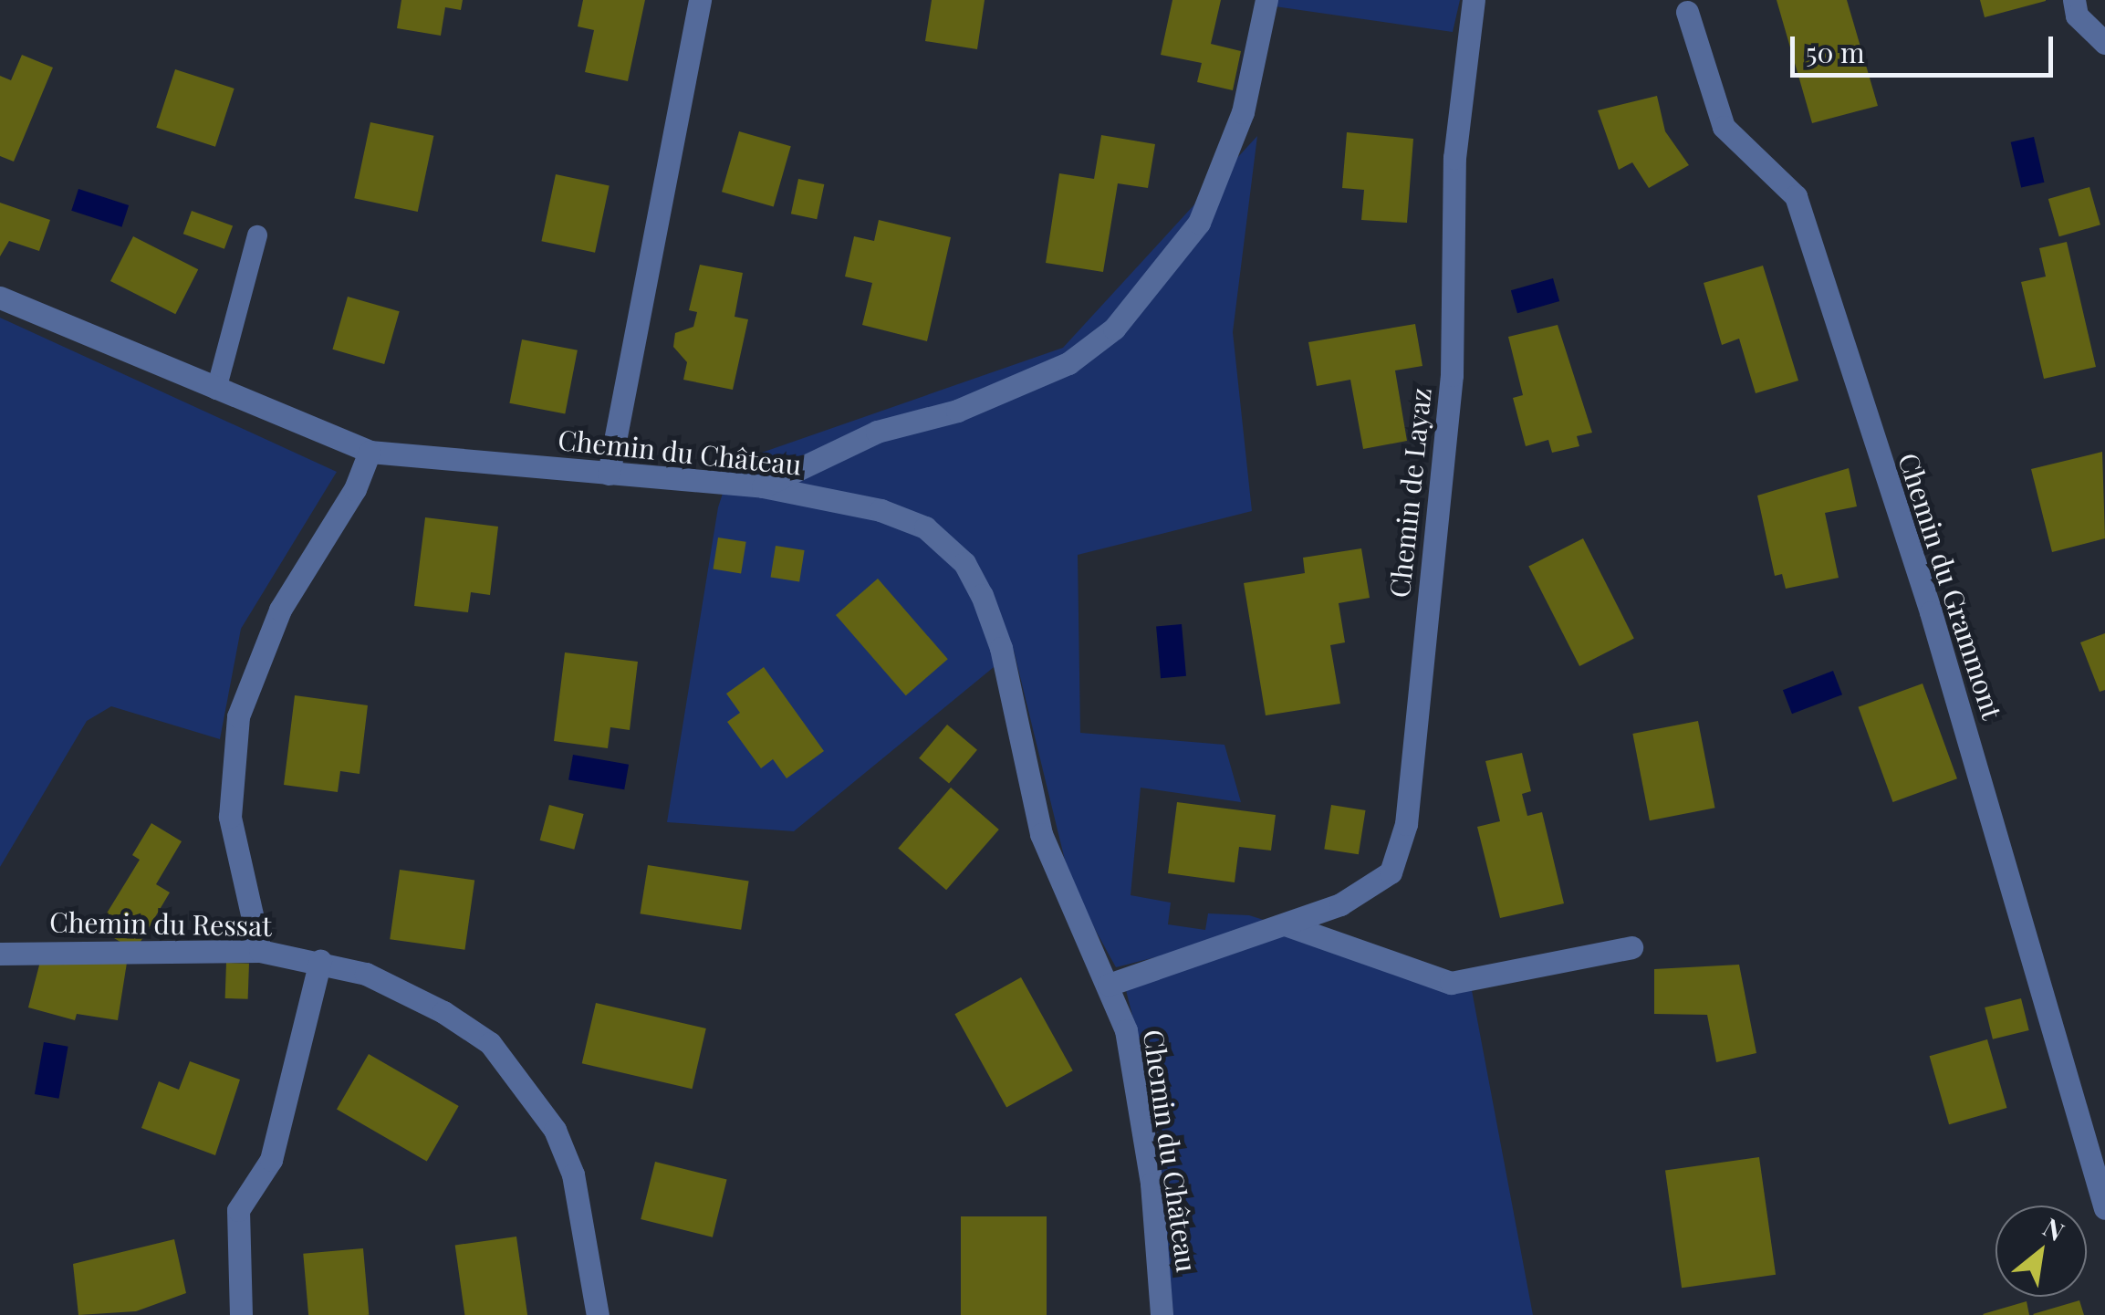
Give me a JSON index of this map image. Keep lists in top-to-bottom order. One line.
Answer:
{"streets":{"street":["Chemin du Château","Chemin de Layaz","Chemin du Grammont","Chemin du Ressat"]},"crossings":[["Chemin du Château","Chemin de Layaz"]],"scale_bar":"50 m","north":"top right"}
